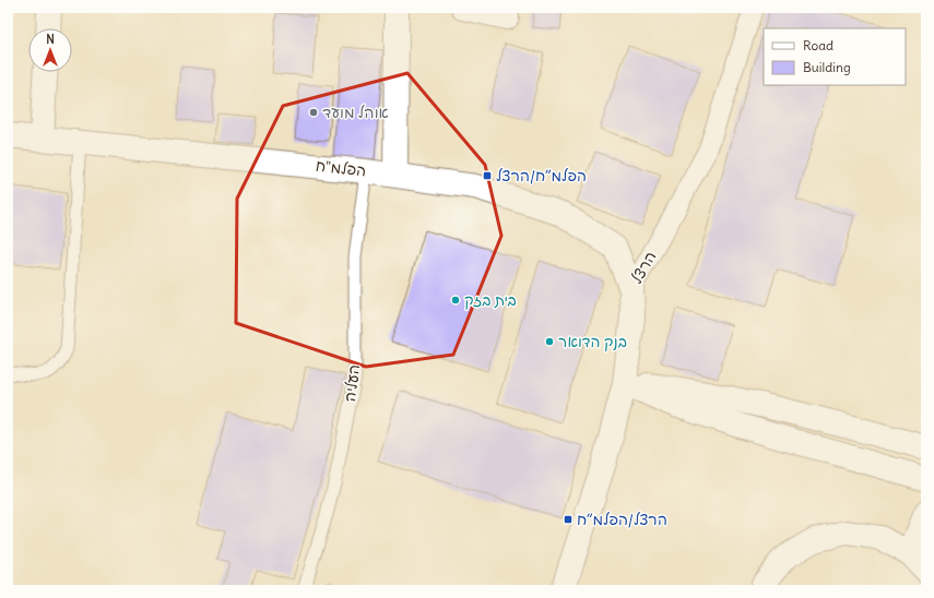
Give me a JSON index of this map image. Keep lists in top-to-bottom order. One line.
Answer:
{"streets":{"street":["הפלמ\"ח","הרצל"],"lane":["העליה"]},"crossings":[["הפלמ\"ח","הרצל"],["הפלמ\"ח","העליה"]],"places":{"other":["אוהל מועד","בית בזק","בנק הדואר"],"transit":["הפלמ״ח/הרצל","הרצל/הפלמ״ח"]},"legend":["Road","Building"],"north":"top"}
